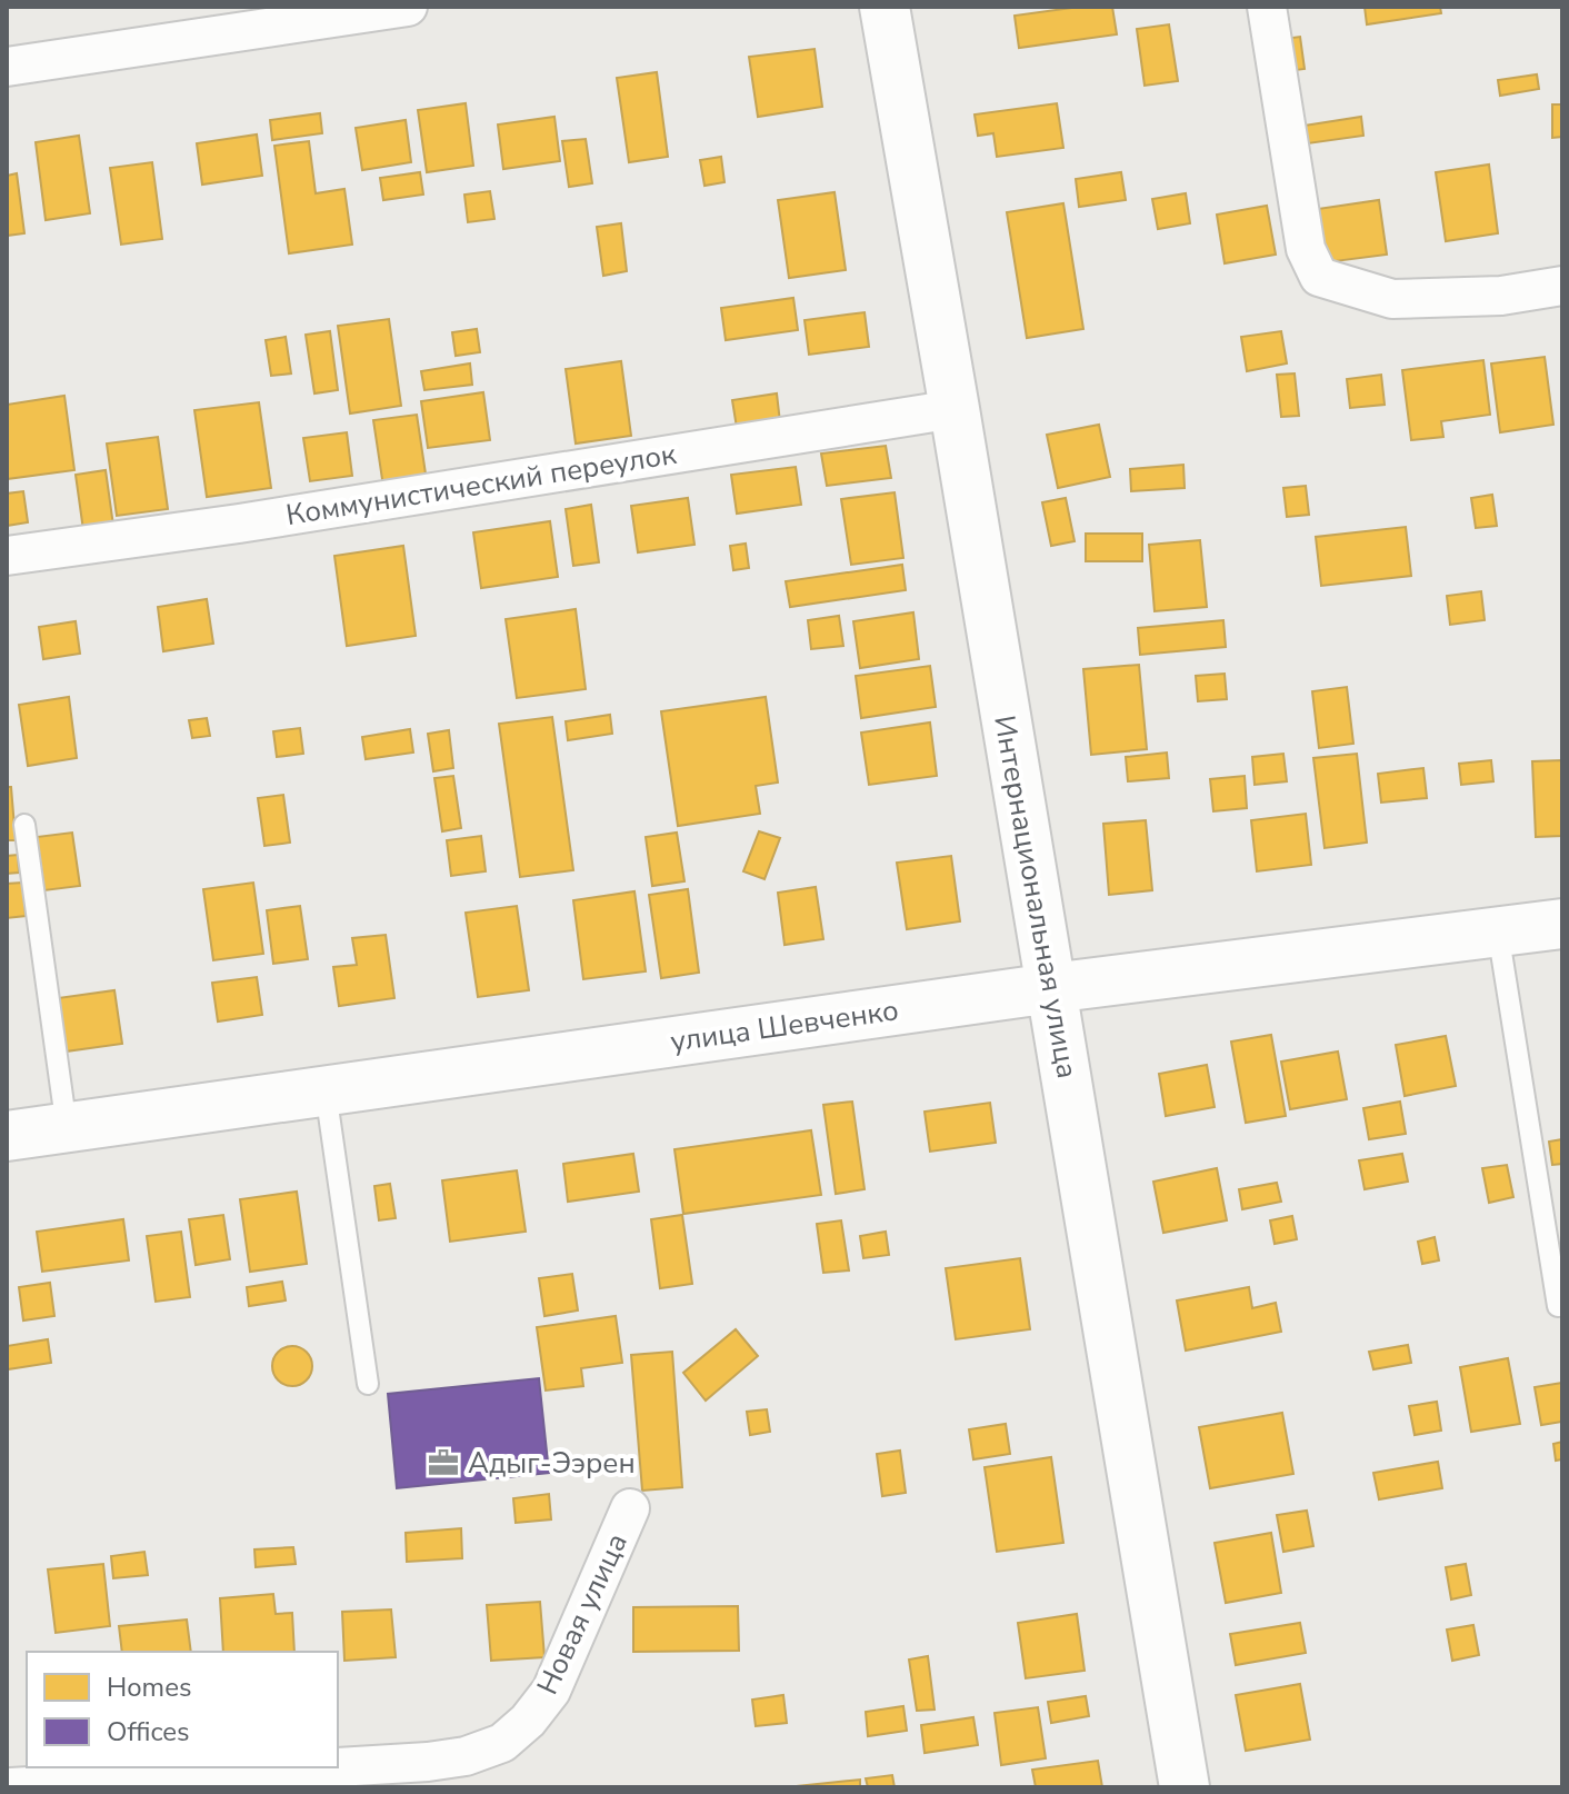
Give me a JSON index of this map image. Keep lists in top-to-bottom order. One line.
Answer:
{"streets":{"street":["Коммунистический переулок","Интернациональная улица","улица Шевченко","Новая улица"]},"crossings":[["Коммунистический переулок","Интернациональная улица"],["Интернациональная улица","улица Шевченко"]],"places":{"office":["Адыг-Ээрен"]},"legend":["Homes","Offices"]}
